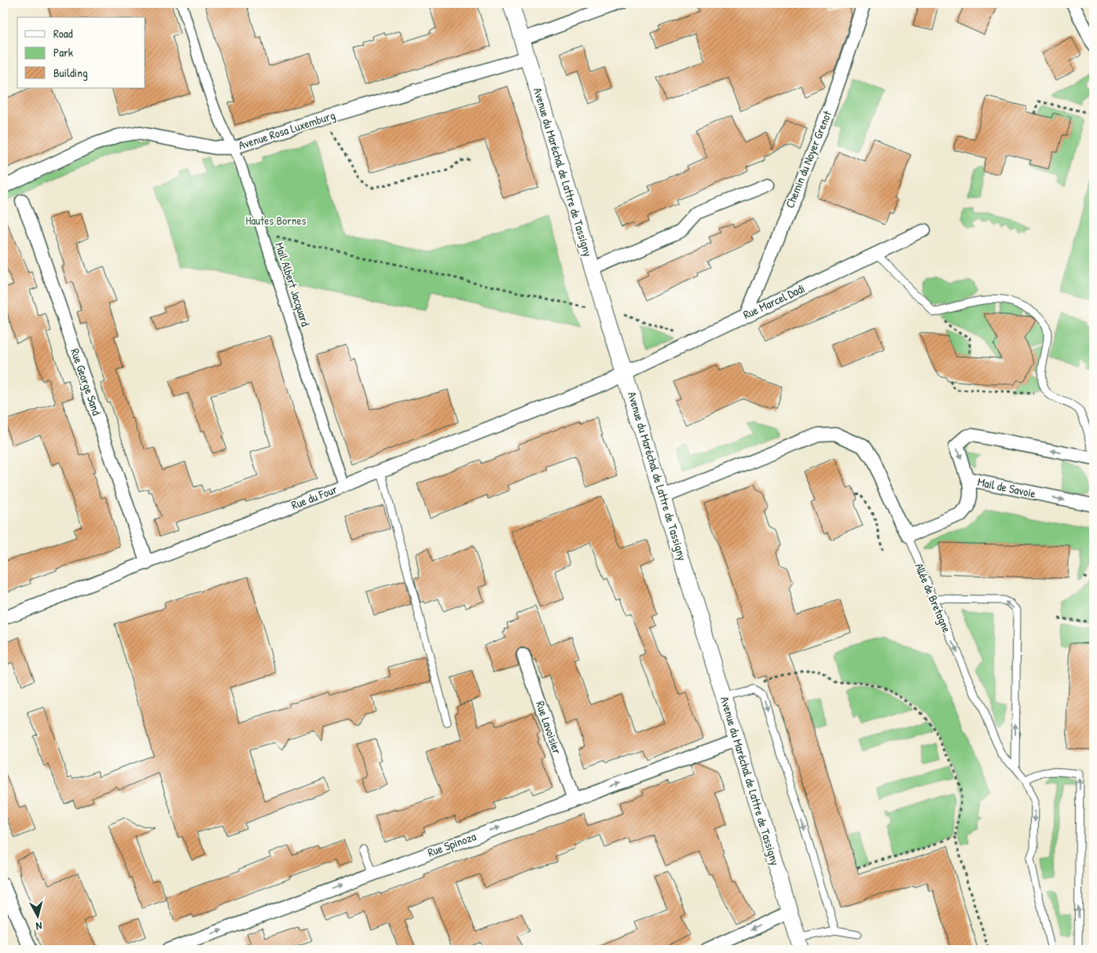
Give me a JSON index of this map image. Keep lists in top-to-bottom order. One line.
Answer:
{"streets":{"street":["Avenue Rosa Luxemburg","Chemin du Noyer Grenot","Avenue du Maréchal de Lattre de Tassigny","Mail Albert Jacquard","Rue Marcel Dadi","Rue George Sand","Mail de Savoie","Rue du Four","Allée de Bretagne","Rue Lavoisier","Rue Spinoza"]},"crossings":[["Avenue Rosa Luxemburg","Avenue du Maréchal de Lattre de Tassigny"],["Avenue Rosa Luxemburg","Mail Albert Jacquard"],["Chemin du Noyer Grenot","Rue Marcel Dadi"],["Avenue du Maréchal de Lattre de Tassigny","Rue Marcel Dadi"],["Avenue du Maréchal de Lattre de Tassigny","Rue du Four"],["Avenue du Maréchal de Lattre de Tassigny","Allée de Bretagne"],["Avenue du Maréchal de Lattre de Tassigny","Rue Spinoza"],["Mail Albert Jacquard","Rue du Four"],["Rue Marcel Dadi","Rue du Four"],["Rue George Sand","Rue du Four"],["Mail de Savoie","Allée de Bretagne"],["Rue Lavoisier","Rue Spinoza"]],"one_way":["Mail de Savoie","Allée de Bretagne","Rue Spinoza"],"parks":["Hautes Bornes"],"legend":["Road","Park","Building"],"north":"bottom"}
